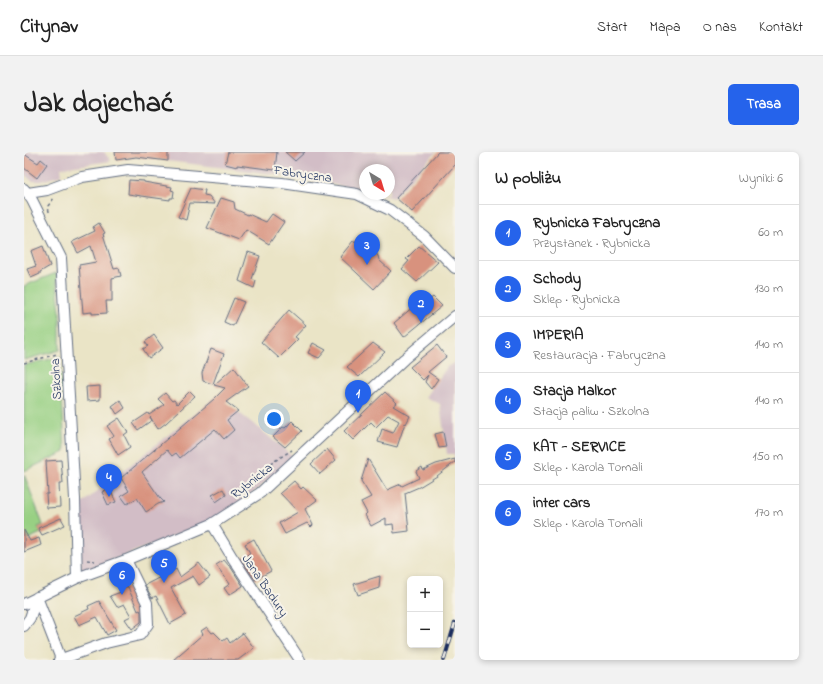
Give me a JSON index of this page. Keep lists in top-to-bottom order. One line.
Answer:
{"streets":{"street":["Fabryczna","Szkolna","Rybnicka","Jana Badury"]},"crossings":[["Fabryczna","Szkolna"],["Szkolna","Rybnicka"],["Rybnicka","Jana Badury"]],"north":"bottom right","page":{"header":"Citynav","nav":["Start","Mapa","O nas","Kontakt"],"title":"Jak dojechać","buttons":"Trasa","heading":["W pobliżu","Wyniki: 6"],"list":[{"mark":"1","name":"Rybnicka Fabryczna","note":"Przystanek · Rybnicka","value":"60 m"},{"mark":"2","name":"Schody","note":"Sklep · Rybnicka","value":"130 m"},{"mark":"3","name":"IMPERIA","note":"Restauracja · Fabryczna","value":"140 m"},{"mark":"4","name":"Stacja Malkor","note":"Stacja paliw · Szkolna","value":"140 m"},{"mark":"5","name":"KAT - SERVICE","note":"Sklep · Karola Tomali","value":"150 m"},{"mark":"6","name":"inter cars","note":"Sklep · Karola Tomali","value":"170 m"}],"pins":["3","2","1","4","5","6"],"map_buttons":["+","−"]}}
